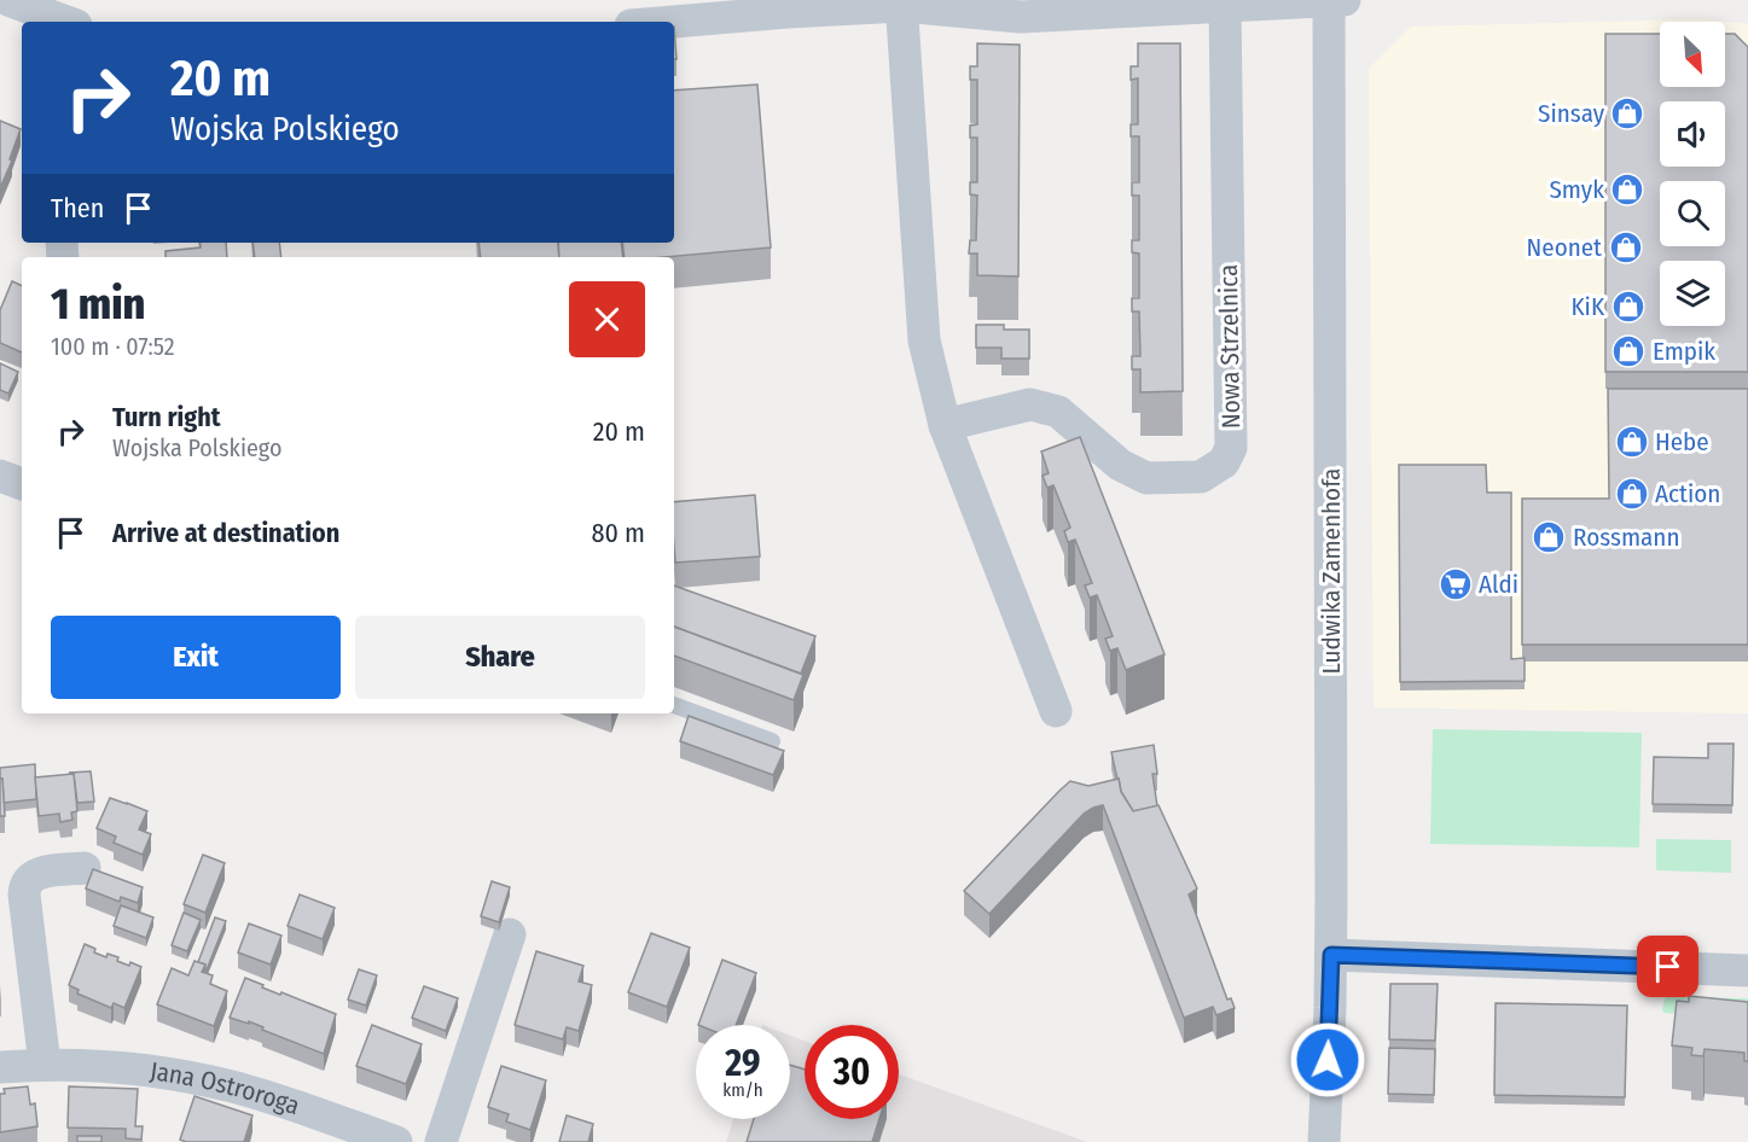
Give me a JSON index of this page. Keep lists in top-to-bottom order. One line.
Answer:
{"streets":{"street":["Nowa Strzelnica","Ludwika Zamenhofa","Jana Ostroroga"]},"places":{"shop":["Sinsay","Smyk","Neonet","KiK","Empik","Hebe","Action","Rossmann"],"supermarket":["Aldi"]},"north":"bottom right","page":{"turn":["20 m","Wojska Polskiego"],"then":"Then","heading":["1 min","100 m · 07:52"],"list":[{"name":"Turn right","note":"Wojska Polskiego","value":"20 m"},{"name":"Arrive at destination","value":"80 m"}],"buttons":["Exit","Share"],"speed":"29 km/h","limit":"30"}}
